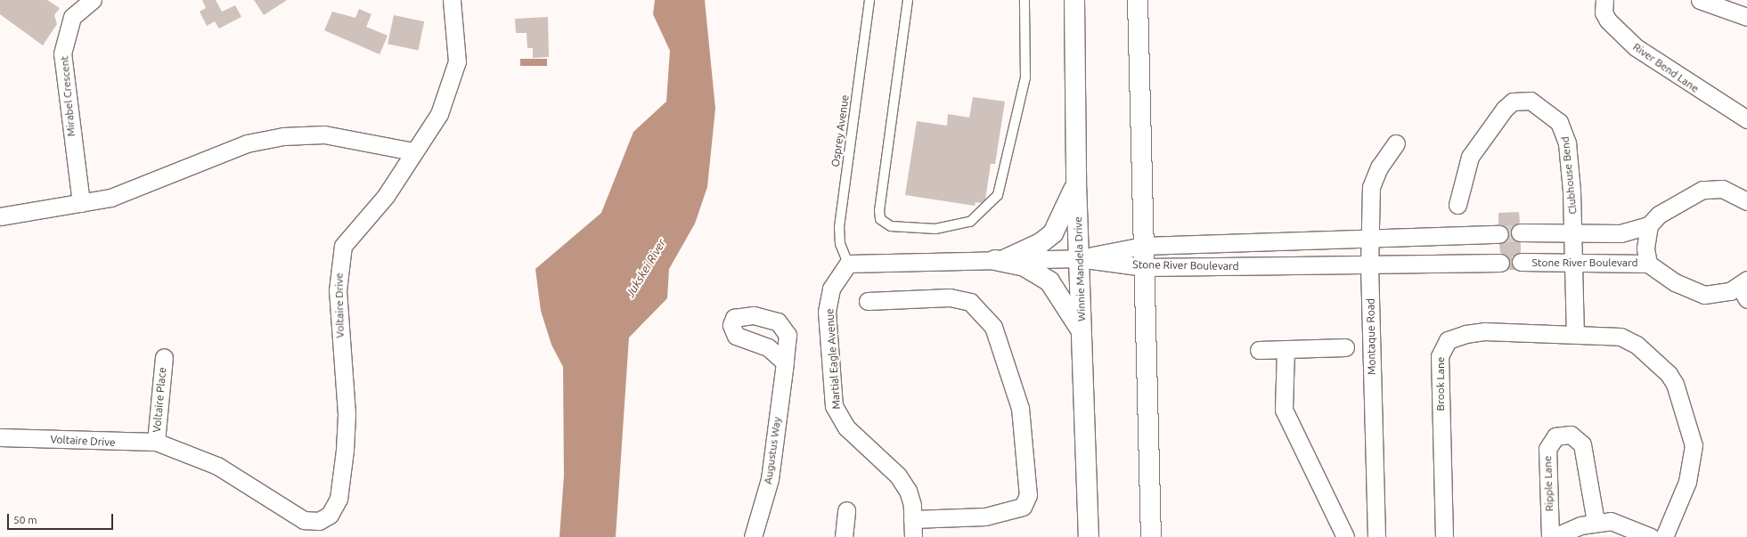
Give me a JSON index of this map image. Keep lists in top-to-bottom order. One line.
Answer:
{"streets":{"main road":["Winnie Mandela Drive"],"street":["River Bend Lane","Mirabel Crescent","Clubhouse Bend","Stone River Boulevard","Voltaire Drive","Montaque Road","Martial Eagle Avenue","Brook Lane","Voltaire Place","Augustus Way","Ripple Lane"],"lane":["Osprey Avenue"]},"crossings":[["Osprey Avenue","Martial Eagle Avenue"],["Stone River Boulevard","Winnie Mandela Drive"],["Stone River Boulevard","Montaque Road"],["Voltaire Drive","Voltaire Place"]],"water":["Jukskei River"],"scale_bar":"50 m"}
